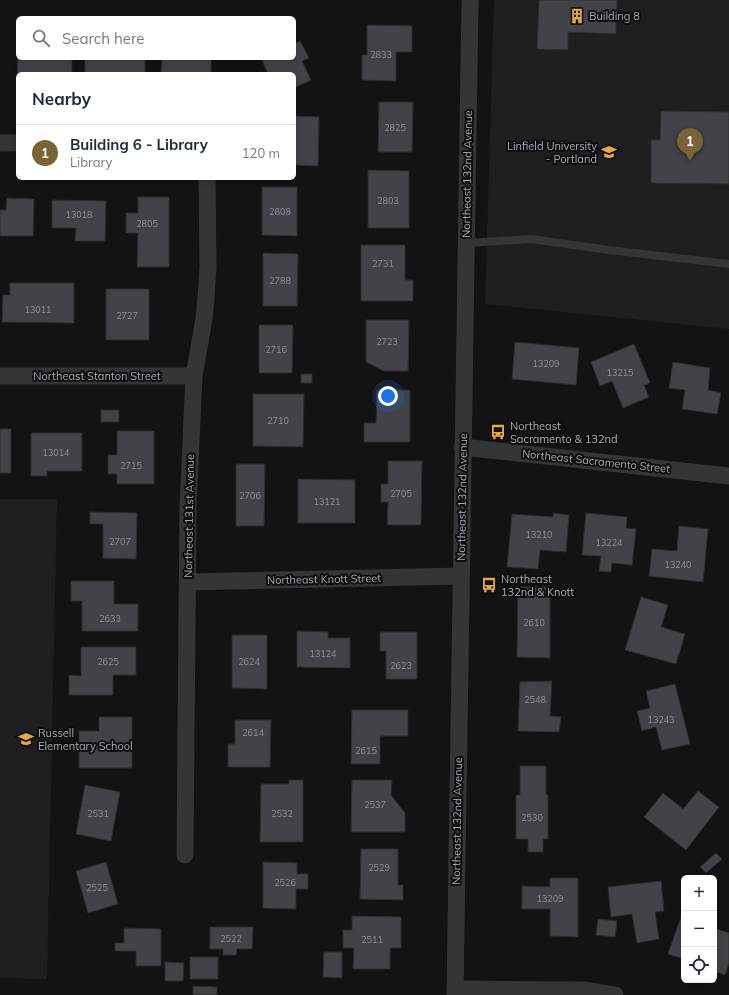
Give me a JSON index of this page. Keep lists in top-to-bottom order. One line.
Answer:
{"streets":{"street":["Northeast 132nd Avenue","Northeast Stanton Street","Northeast Sacramento Street","Northeast 131st Avenue","Northeast Knott Street"]},"crossings":[["Northeast 132nd Avenue","Northeast Sacramento Street"],["Northeast 132nd Avenue","Northeast Knott Street"],["Northeast Stanton Street","Northeast 131st Avenue"],["Northeast 131st Avenue","Northeast Knott Street"]],"places":{"building":["Building 8"],"school or university":["Linfield University - Portland","Russell Elementary School"],"bus stop":["Northeast Sacramento & 132nd","Northeast 132nd & Knott"]},"house_numbers":["2833","2825","2803","2808","13018","2805","2731","2788","13011","2727","2723","2716","13209","13215","2710","13014","2715","2705","2706","13121","13210","2707","13224","13240","2633","2610","13124","2625","2624","2623","2548","13243","2614","2615","2537","2531","2532","2530","2529","2526","2525","13209","2522","2511"],"page":{"search":"Search here","heading":"Nearby","list":[{"mark":"1","name":"Building 6 - Library","note":"Library","value":"120 m"}],"pins":"1","map_buttons":["+","−"]}}
